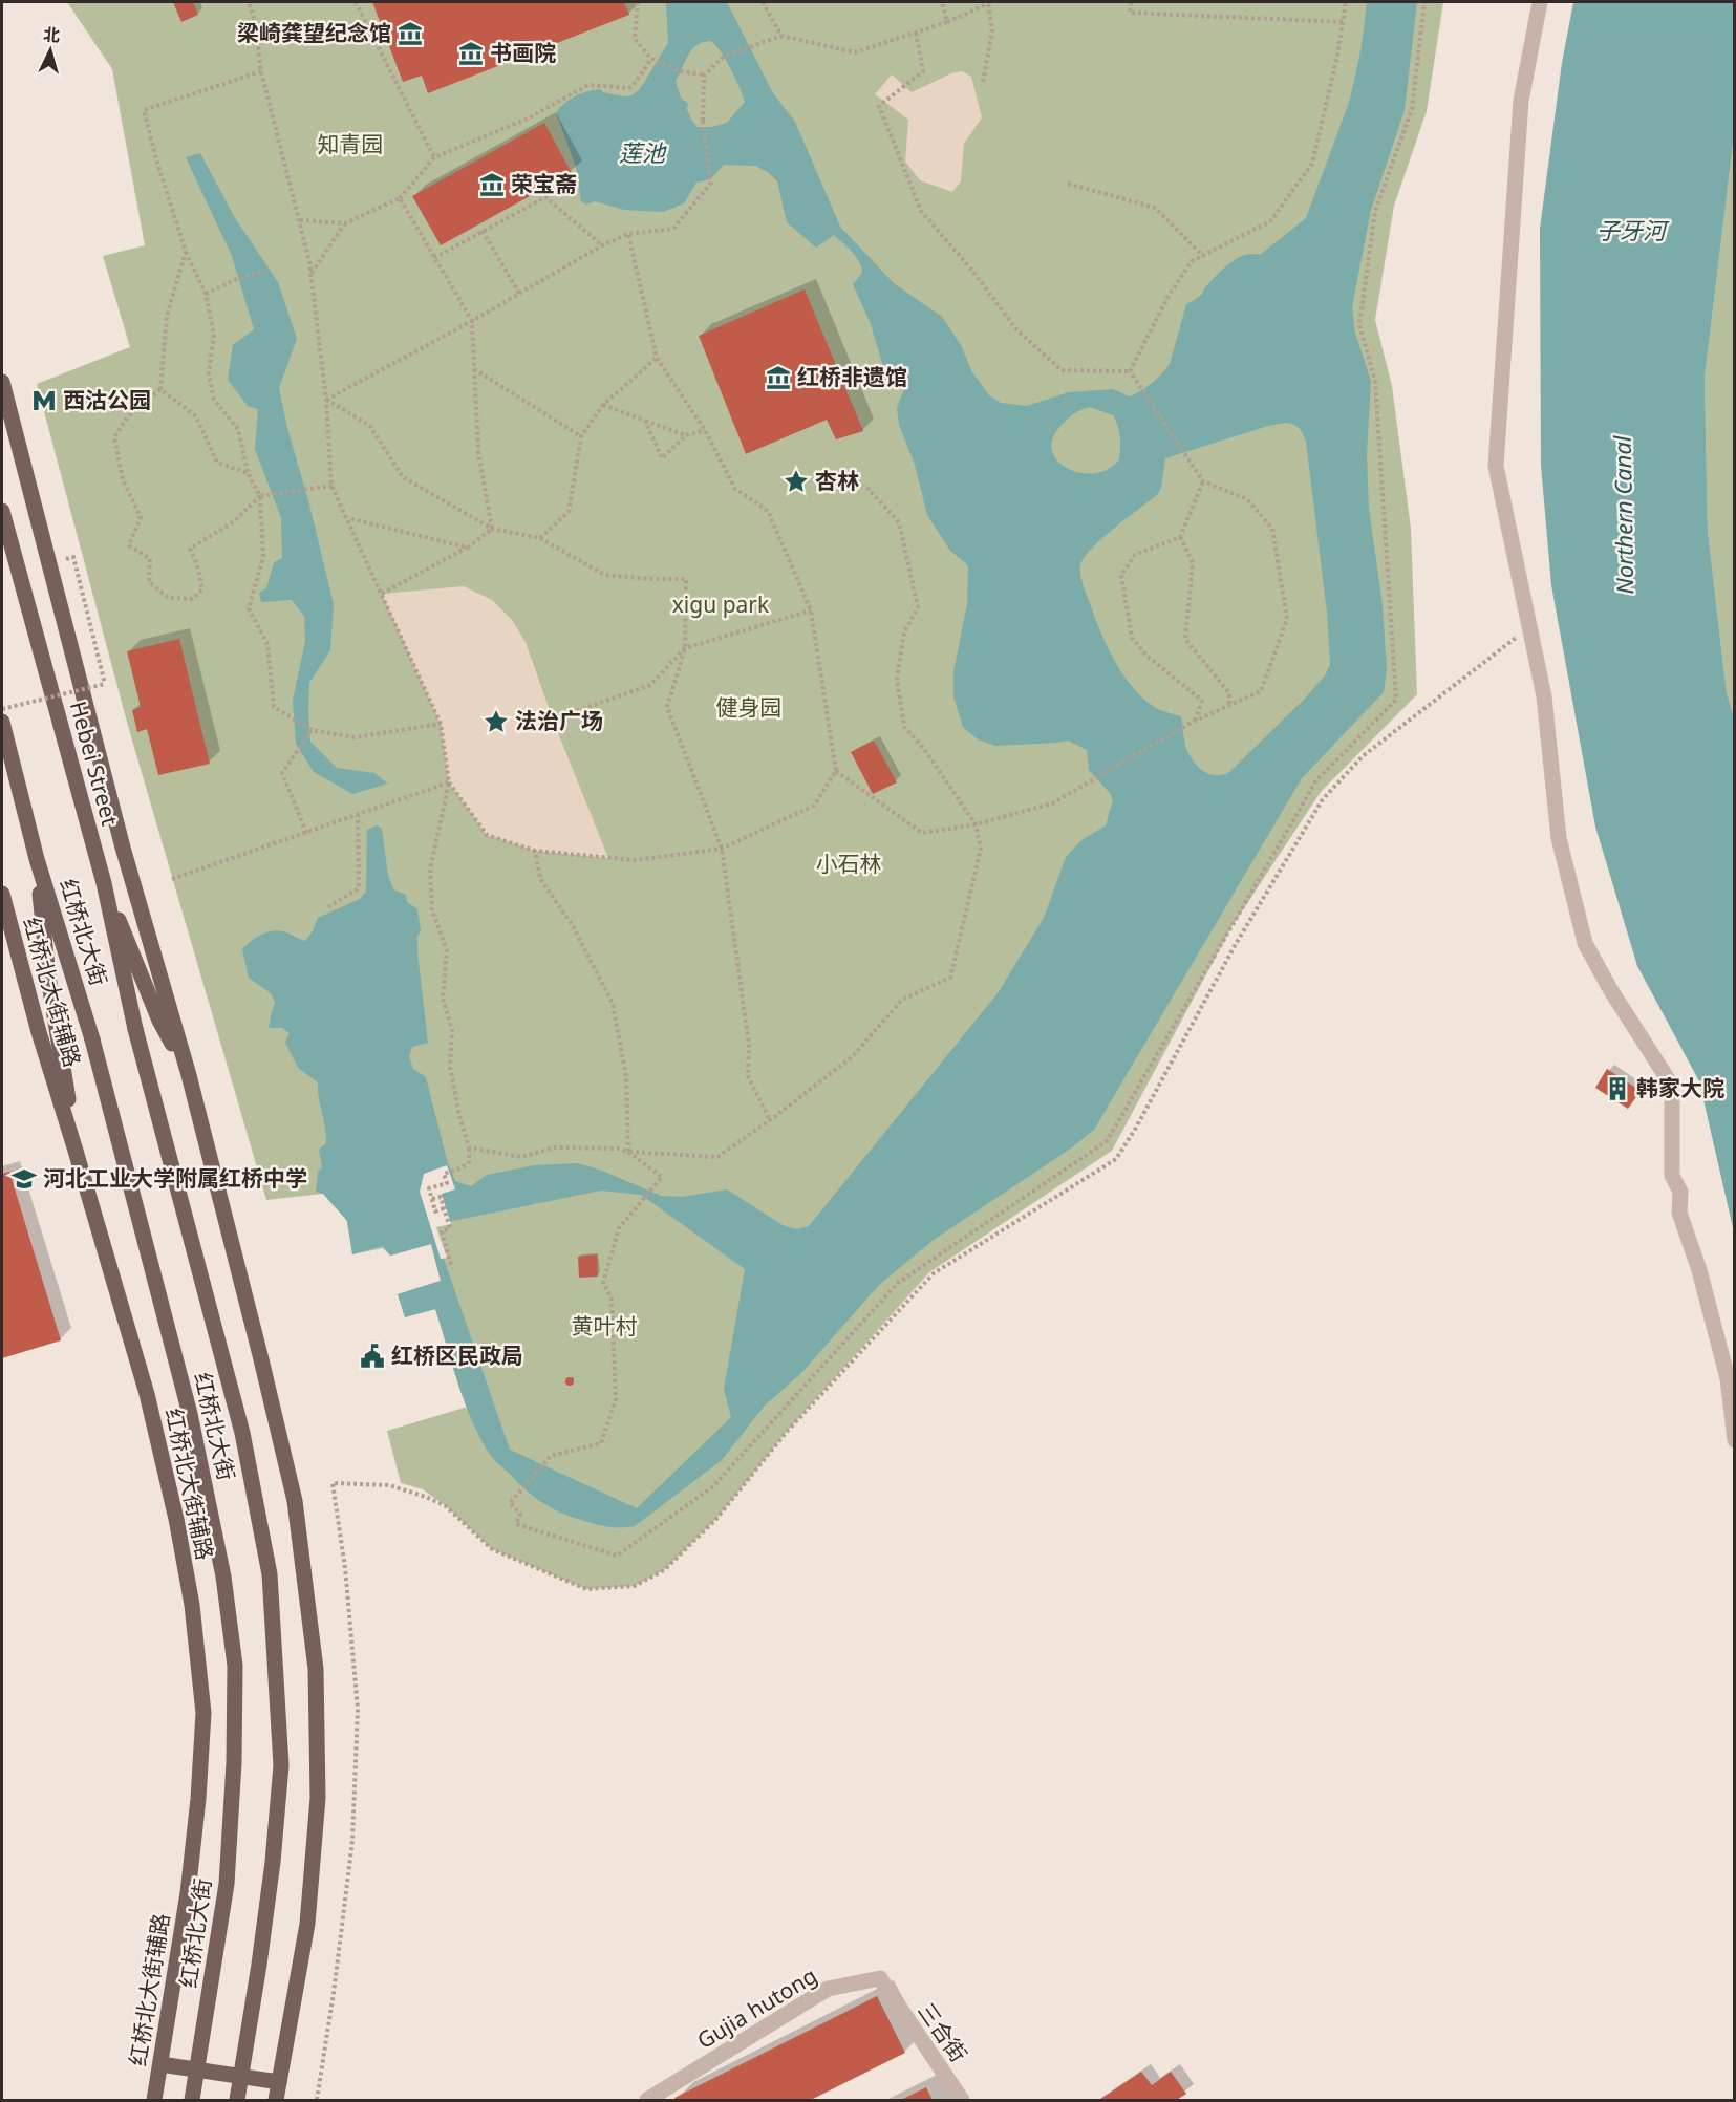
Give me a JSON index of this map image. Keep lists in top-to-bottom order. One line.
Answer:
{"streets":{"main road":["Hebei Street","红桥北大街","红桥北大街辅路"],"street":["Gujia hutong","三合街"]},"crossings":[["Hebei Street","红桥北大街"],["Gujia hutong","三合街"]],"water":["莲池","子牙河","Northern Canal"],"parks":["知青园","xigu park","健身园","小石林","黄叶村"],"places":{"museum":["梁崎龚望纪念馆","书画院","荣宝斋","红桥非遗馆"],"metro station":["西沽公园"],"place":["杏林","法治广场"],"building":["韩家大院"],"school or university":["河北工业大学附属红桥中学"],"public building":["红桥区民政局"]},"north":"top"}
